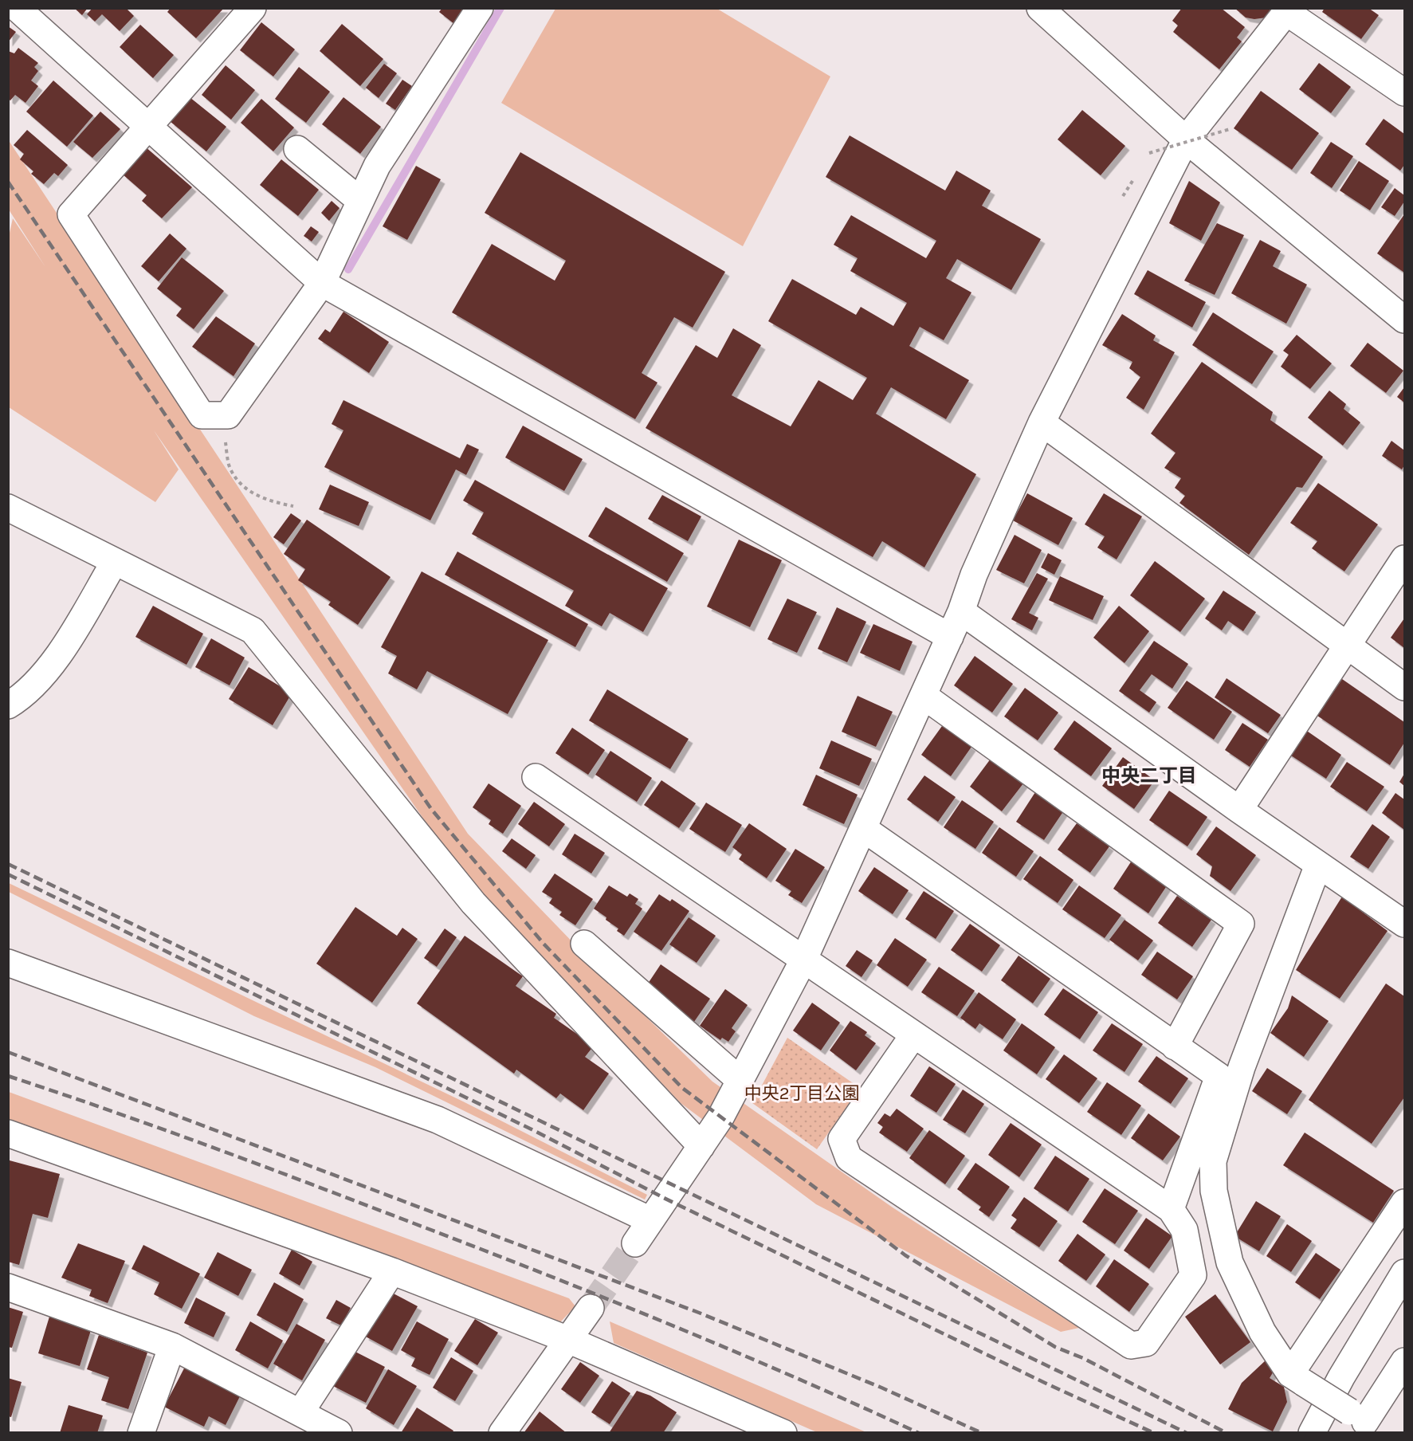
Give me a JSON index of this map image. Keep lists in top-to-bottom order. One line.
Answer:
{"districts":["中央二丁目"],"parks":["中央2丁目公園"]}
